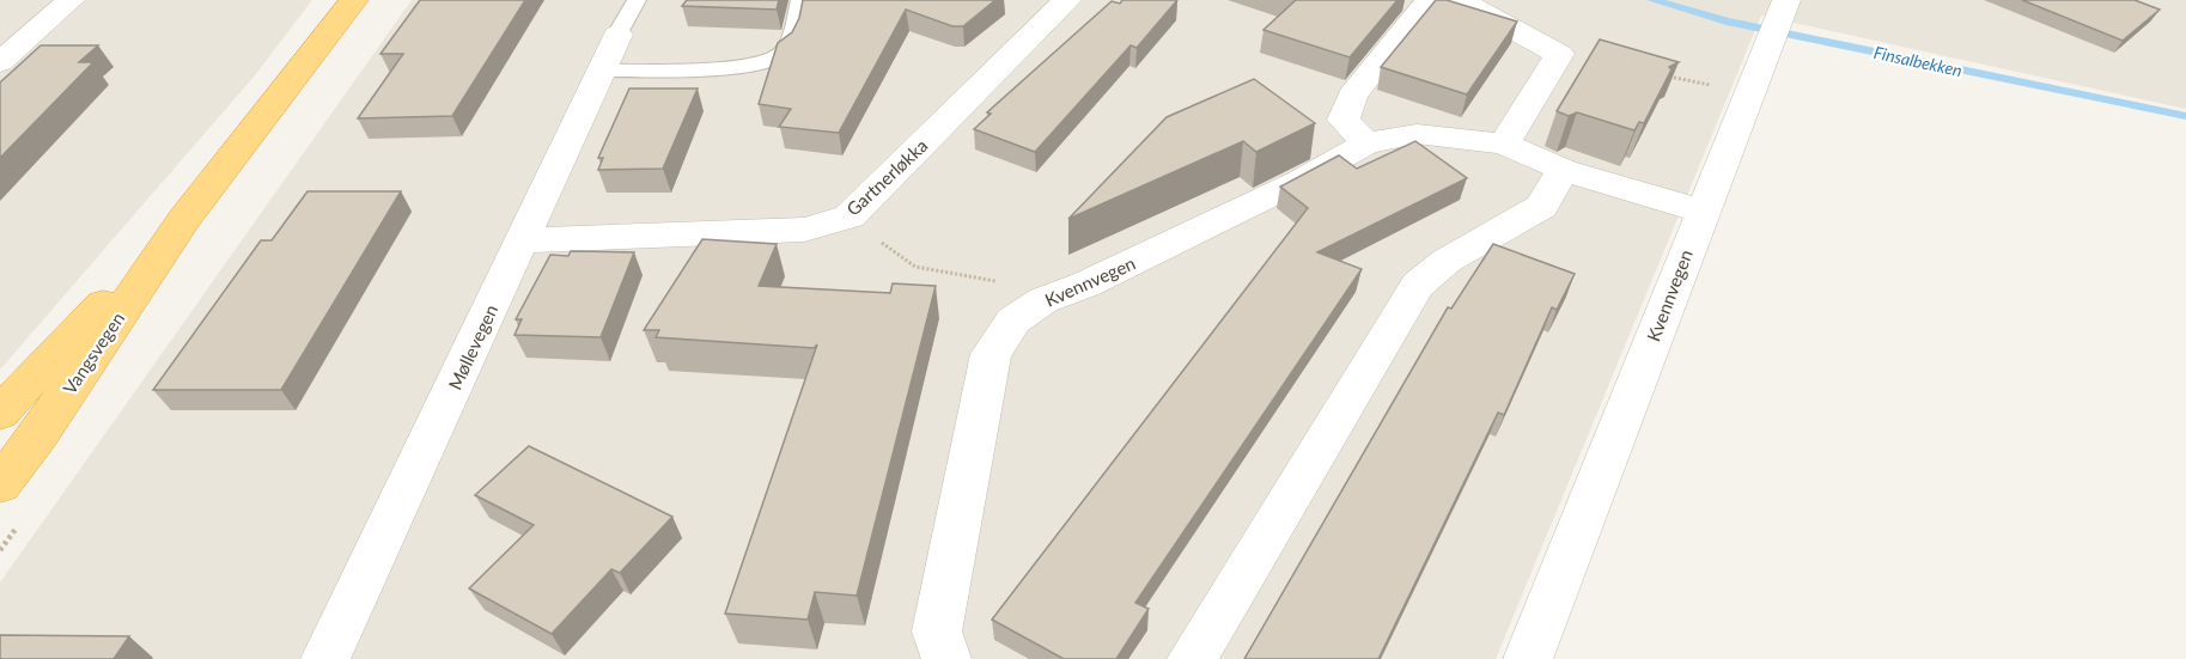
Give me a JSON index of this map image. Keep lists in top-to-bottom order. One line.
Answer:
{"streets":{"highway":["Vangsvegen"],"street":["Gartnerløkka","Kvennvegen","Møllevegen"]},"crossings":[["Gartnerløkka","Møllevegen"]],"water":["Finsalbekken"]}
